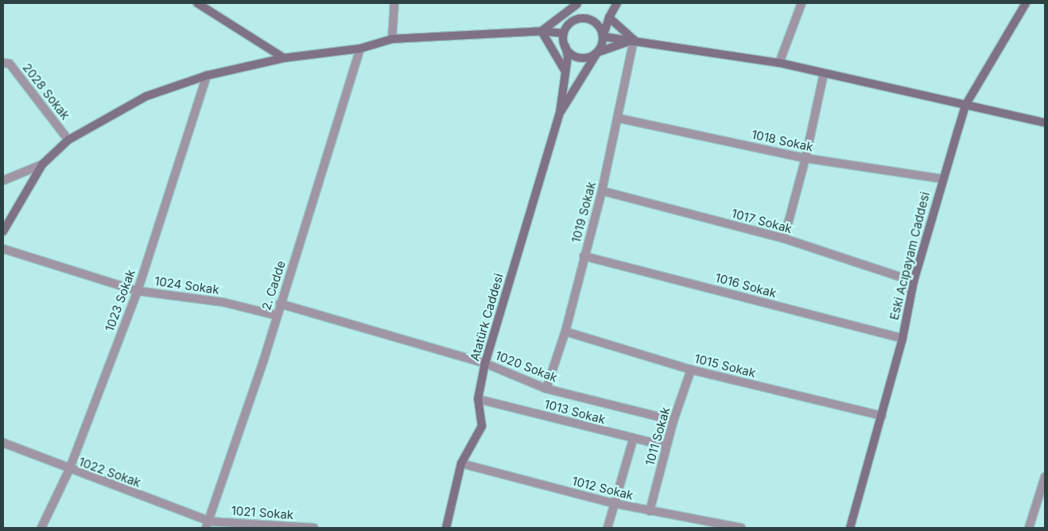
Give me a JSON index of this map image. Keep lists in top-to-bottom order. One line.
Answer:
{"streets":{"main road":["Eski Acıpayam Caddesi","Atatürk Caddesi"],"street":["2028 Sokak","1018 Sokak","1019 Sokak","1017 Sokak","1024 Sokak","2. Cadde","1016 Sokak","1023 Sokak","1015 Sokak","1020 Sokak","1013 Sokak","1011 Sokak","1022 Sokak","1012 Sokak","1021 Sokak"]},"crossings":[["1018 Sokak","1019 Sokak"],["1018 Sokak","Eski Acıpayam Caddesi"],["1019 Sokak","1017 Sokak"],["1019 Sokak","1016 Sokak"],["1019 Sokak","1015 Sokak"],["1019 Sokak","1020 Sokak"],["1017 Sokak","Eski Acıpayam Caddesi"],["Eski Acıpayam Caddesi","1016 Sokak"],["Eski Acıpayam Caddesi","1015 Sokak"],["1024 Sokak","2. Cadde"],["1024 Sokak","1023 Sokak"],["2. Cadde","1020 Sokak"],["2. Cadde","1022 Sokak"],["2. Cadde","1021 Sokak"],["1023 Sokak","1022 Sokak"],["Atatürk Caddesi","1020 Sokak"],["Atatürk Caddesi","1013 Sokak"],["Atatürk Caddesi","1012 Sokak"],["1015 Sokak","1011 Sokak"],["1020 Sokak","1011 Sokak"],["1013 Sokak","1011 Sokak"],["1011 Sokak","1012 Sokak"],["1022 Sokak","1021 Sokak"]]}
